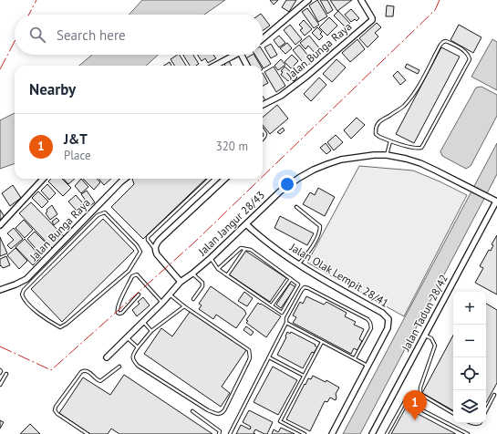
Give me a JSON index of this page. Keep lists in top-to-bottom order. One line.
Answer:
{"streets":{"street":["Jalan Bunga Raya","Jalan Jangur 28/43","Jalan Olak Lempit 28/41","Jalan Tadun 28/42"]},"crossings":[["Jalan Jangur 28/43","Jalan Olak Lempit 28/41"],["Jalan Jangur 28/43","Jalan Tadun 28/42"]],"page":{"search":"Search here","heading":"Nearby","list":[{"mark":"1","name":"J&T","note":"Place","value":"320 m"}],"map_buttons":["+","−"],"pins":"1"}}
